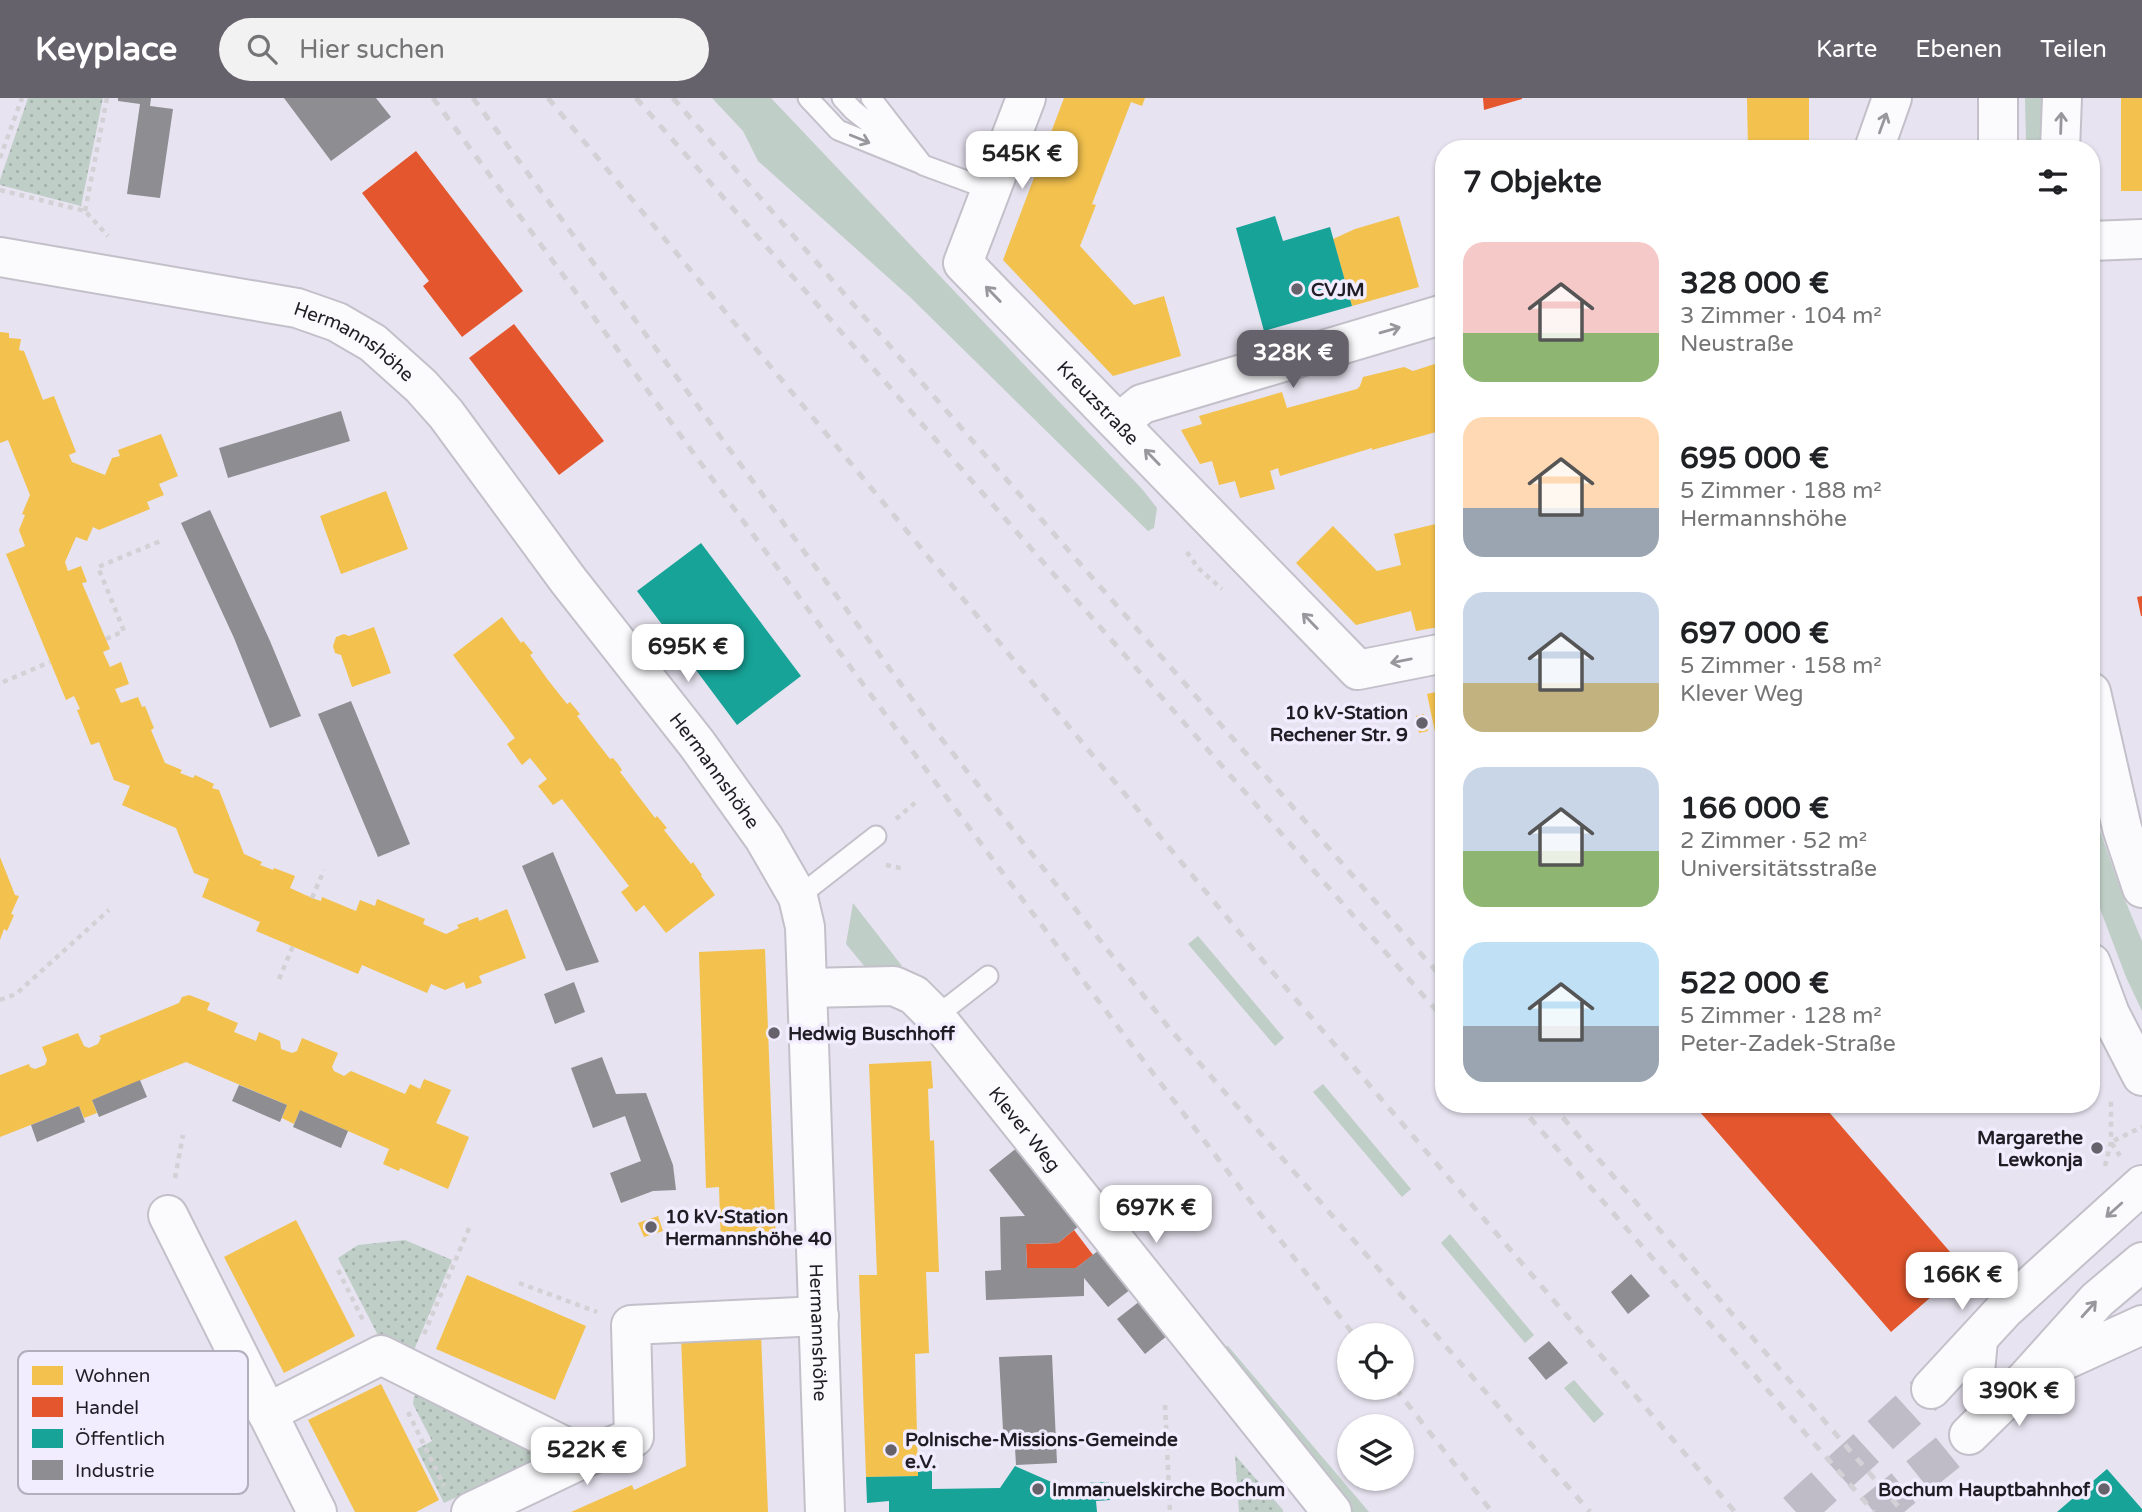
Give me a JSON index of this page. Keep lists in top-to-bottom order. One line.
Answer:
{"streets":{"street":["Hermannshöhe","Kreuzstraße","Klever Weg"]},"crossings":[["Hermannshöhe","Klever Weg"]],"one_way":["Kreuzstraße"],"places":["CVJM","10 kV-Station Rechener Str. 9","Hedwig Buschhoff","Margarethe Lewkonja","10 kV-Station Hermannshöhe 40","Polnische-Missions-Gemeinde e.V.","Immanuelskirche Bochum","Bochum Hauptbahnhof"],"legend":["Wohnen","Handel","Öffentlich","Industrie"],"page":{"header":"Keyplace","search":"Hier suchen","nav":["Karte","Ebenen","Teilen"],"price":["545K €","328K €","695K €","697K €","166K €","390K €","522K €"],"heading":"7 Objekte","list":[{"name":"328 000 €","note":"3 Zimmer · 104 m² · Neustraße"},{"name":"695 000 €","note":"5 Zimmer · 188 m² · Hermannshöhe"},{"name":"697 000 €","note":"5 Zimmer · 158 m² · Klever Weg"},{"name":"166 000 €","note":"2 Zimmer · 52 m² · Universitätsstraße"},{"name":"522 000 €","note":"5 Zimmer · 128 m² · Peter-Zadek-Straße"}]}}
